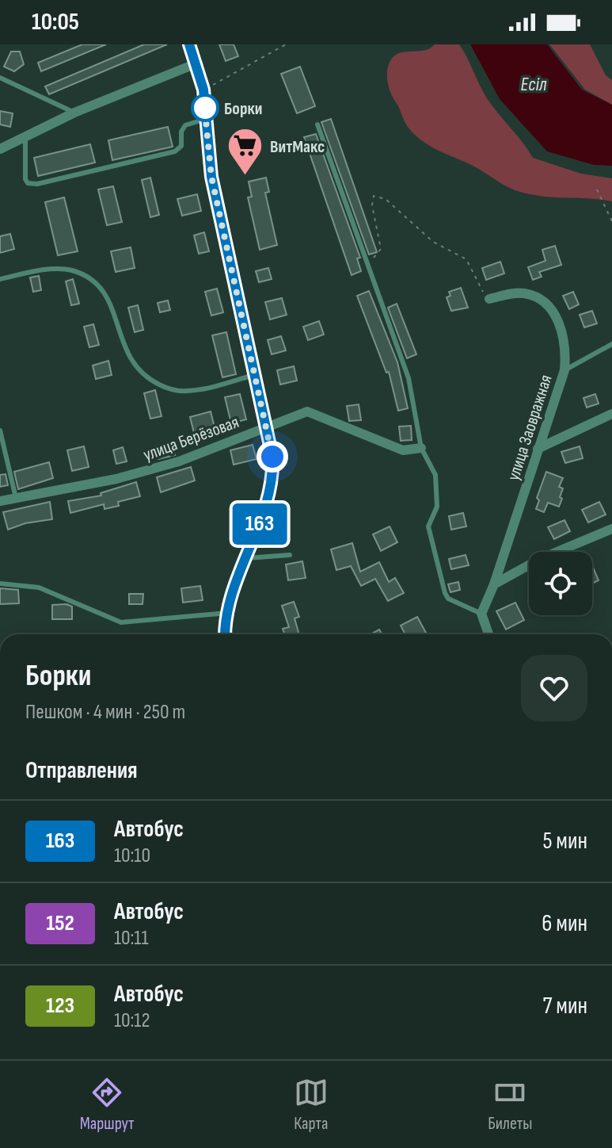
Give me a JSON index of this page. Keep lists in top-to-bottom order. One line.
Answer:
{"streets":{"street":["улица Заовражная","улица Берёзовая"]},"water":["Есіл"],"places":{"other":["Борки"],"supermarket":["ВитМакс"]},"lines":["bus line 163"],"page":{"status":"10:05","on_map":"163","heading":[["Борки","Пешком · 4 мин · 250 m"],"Отправления"],"list":[{"mark":"163","name":"Автобус","note":"10:10","value":"5 мин"},{"mark":"152","name":"Автобус","note":"10:11","value":"6 мин"},{"mark":"123","name":"Автобус","note":"10:12","value":"7 мин"}],"tabs":["Маршрут","Карта","Билеты"]}}
